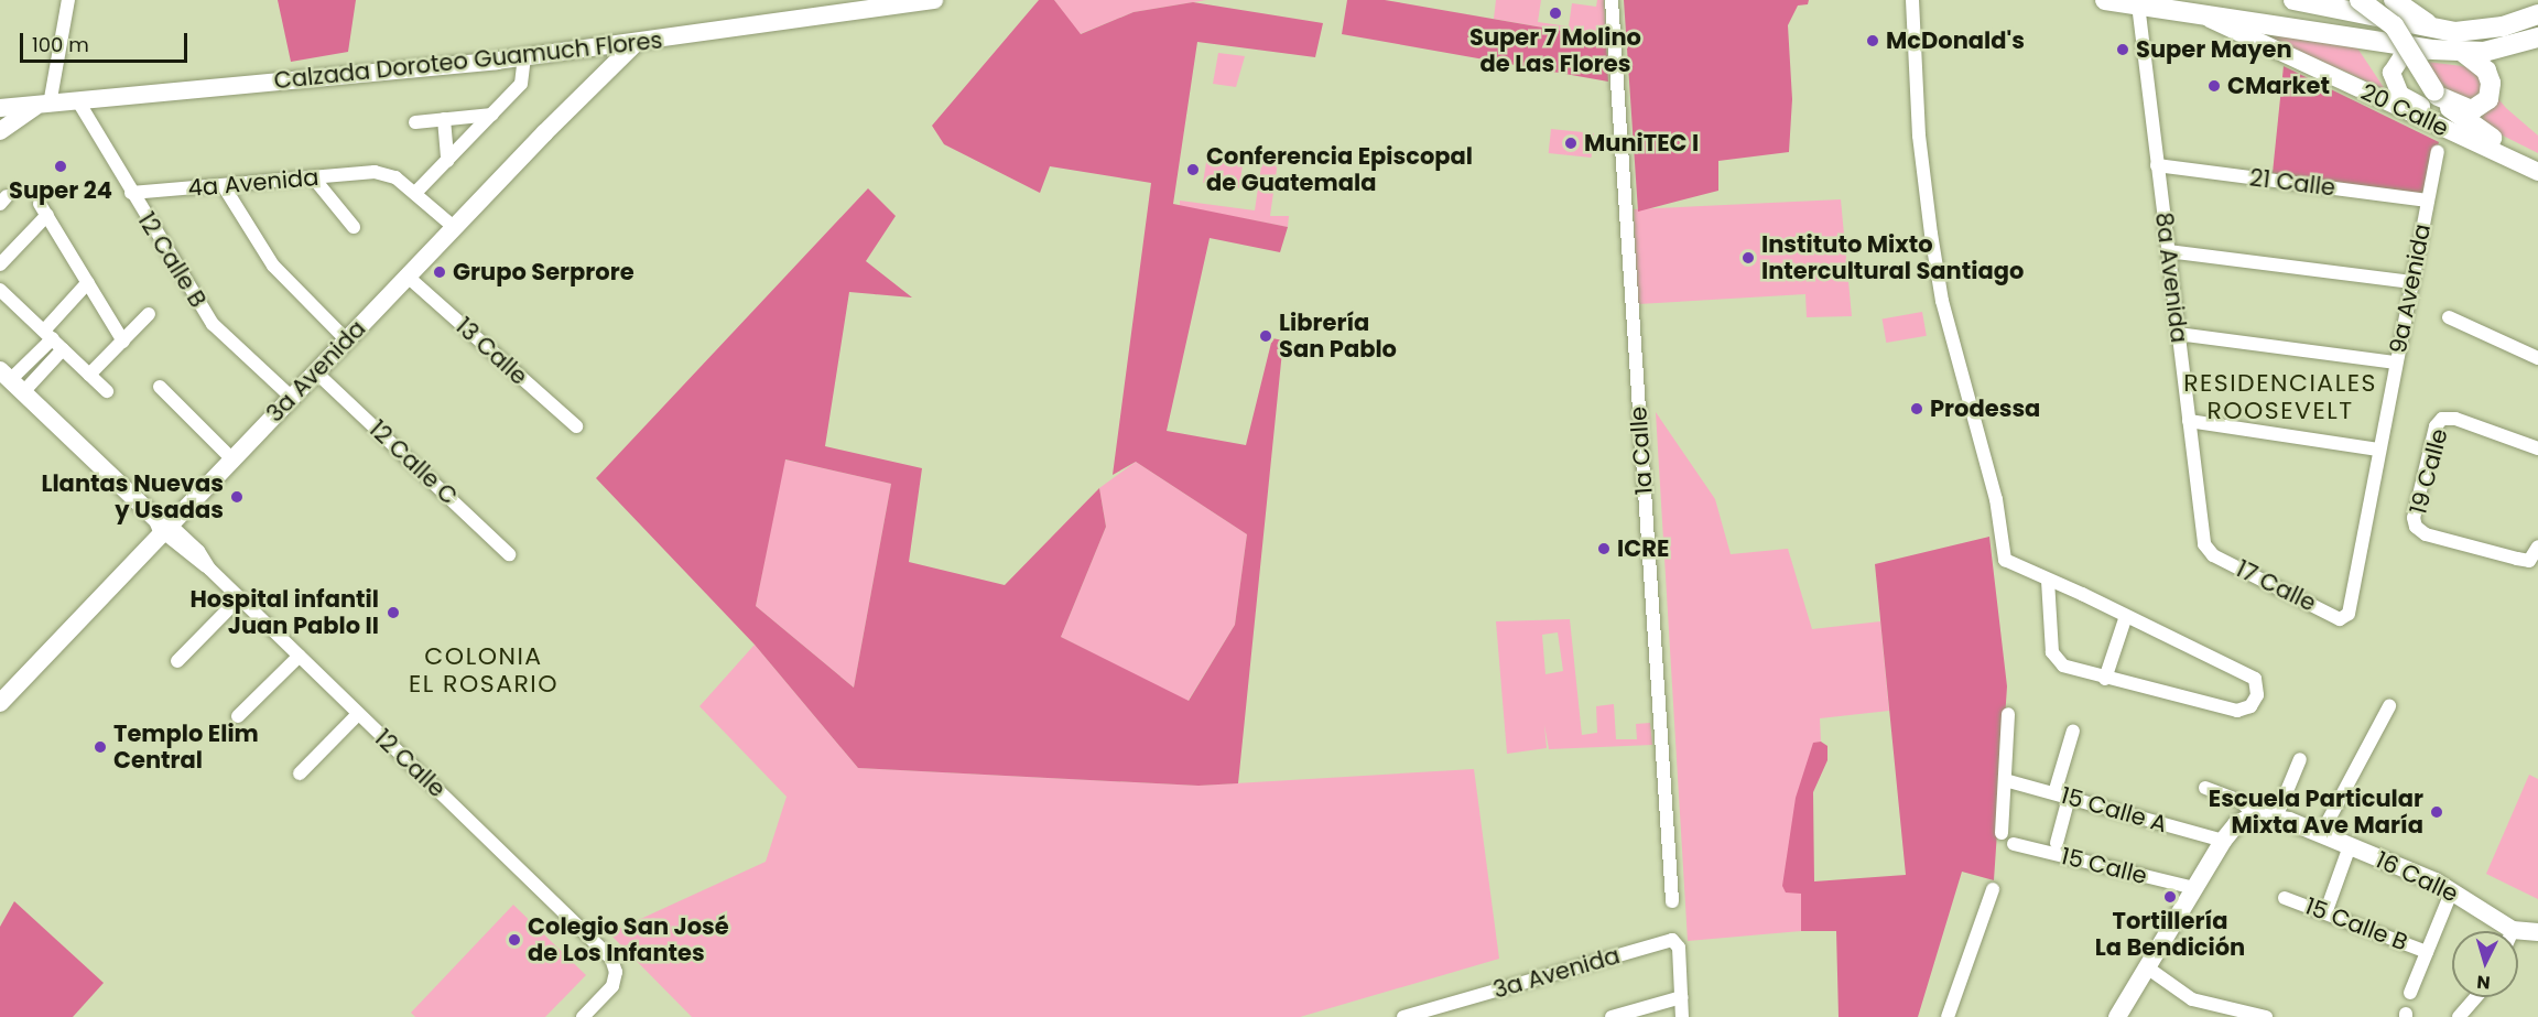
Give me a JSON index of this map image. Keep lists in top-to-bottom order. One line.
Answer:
{"streets":{"main road":["Calzada Doroteo Guamuch Flores","20 Calle","3a Avenida","12 Calle","16 Calle"],"street":["4a Avenida","21 Calle","12 Calle B","8a Avenida","9a Avenida","13 Calle","1a Calle","12 Calle C","19 Calle","17 Calle","15 Calle A","15 Calle","15 Calle B"]},"crossings":[["Calzada Doroteo Guamuch Flores","12 Calle B"],["Calzada Doroteo Guamuch Flores","3a Avenida"],["4a Avenida","12 Calle B"],["21 Calle","8a Avenida"],["21 Calle","9a Avenida"],["12 Calle B","3a Avenida"],["8a Avenida","17 Calle"],["9a Avenida","17 Calle"],["13 Calle","3a Avenida"],["3a Avenida","12 Calle C"],["3a Avenida","12 Calle"]],"districts":["RESIDENCIALES ROOSEVELT","COLONIA EL ROSARIO"],"places":["Super 7 Molino de Las Flores","McDonald's","Super Mayen","CMarket","MuniTEC I","Super 24","Conferencia Episcopal de Guatemala","Instituto Mixto Intercultural Santiago","Grupo Serprore","Librería San Pablo","Prodessa","Llantas Nuevas y Usadas","ICRE","Hospital infantil Juan Pablo II","Templo Elim Central","Escuela Particular Mixta Ave María","Tortillería La Bendición","Colegio San José de Los Infantes"],"scale_bar":"100 m","north":"bottom"}
